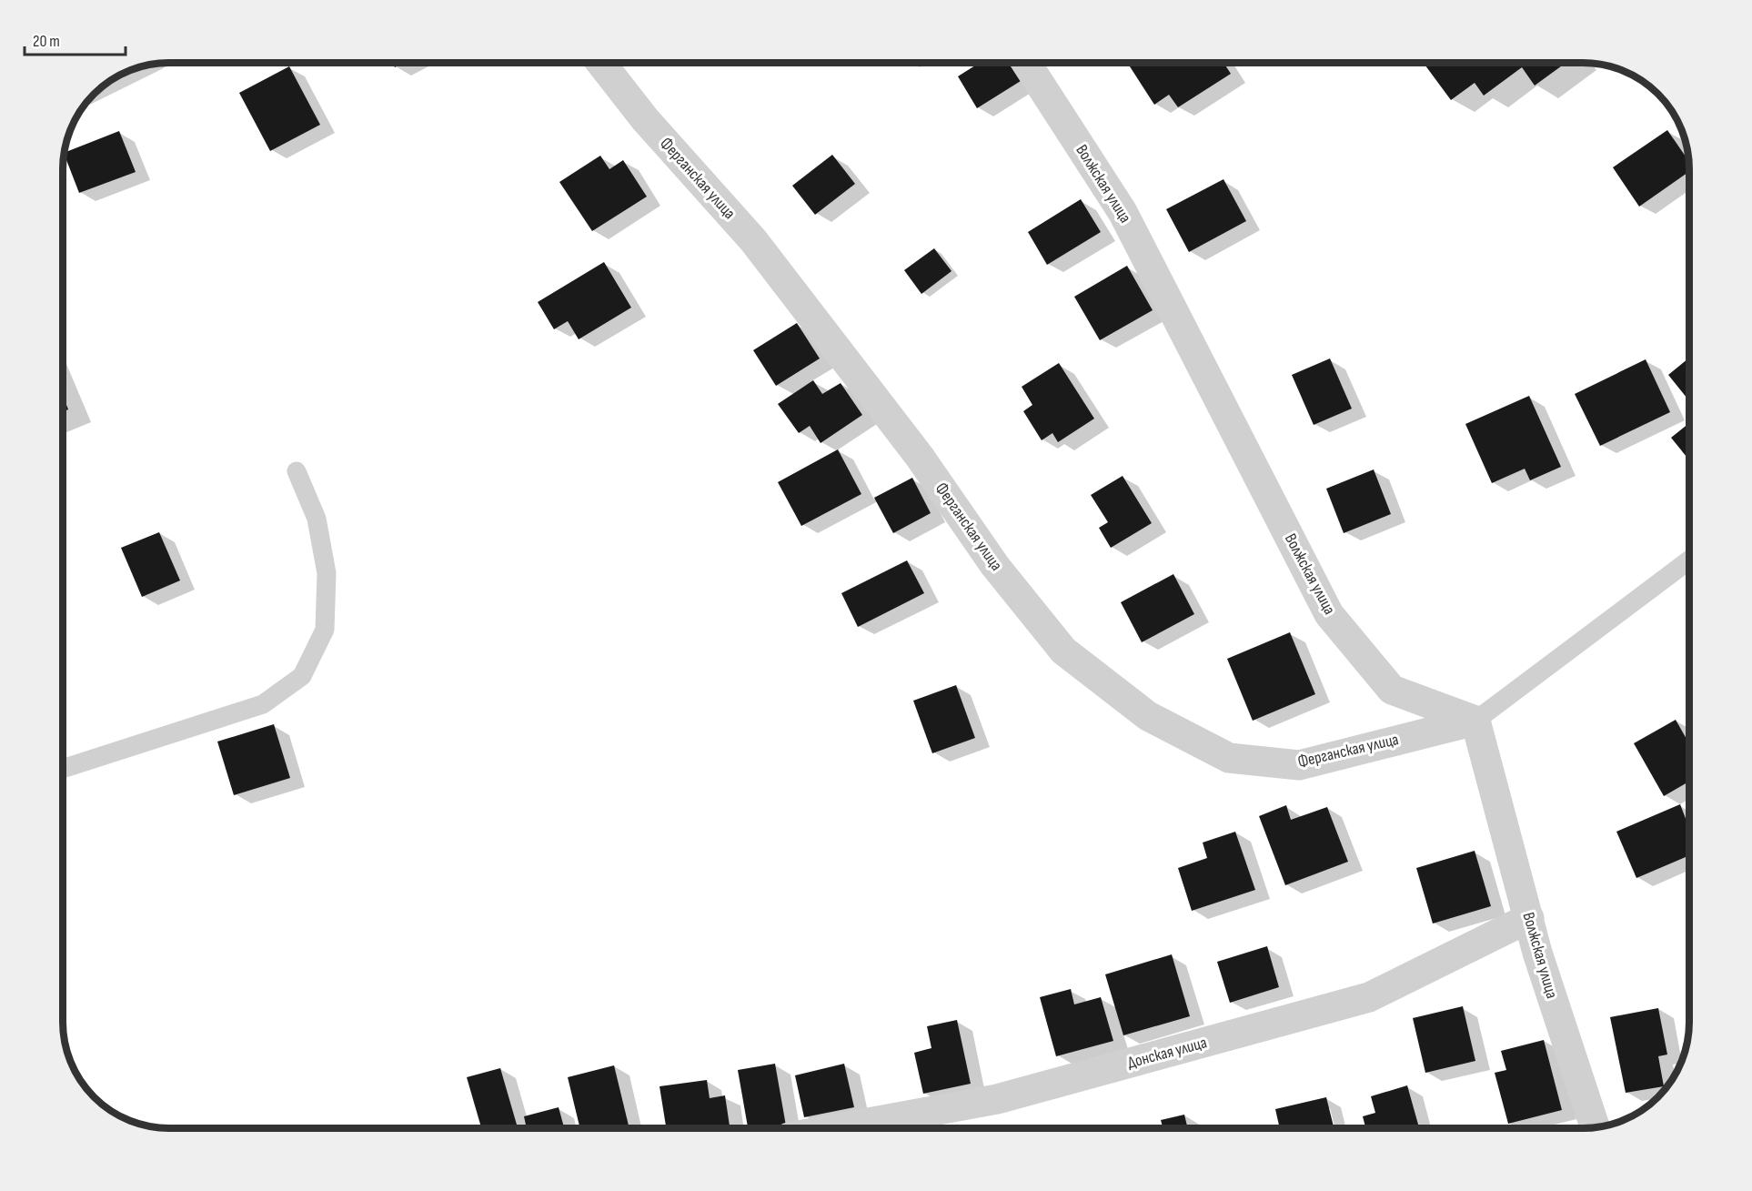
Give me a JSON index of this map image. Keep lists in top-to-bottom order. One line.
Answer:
{"streets":{"street":["Ферганская улица","Волжская улица","Донская улица"]},"crossings":[["Ферганская улица","Волжская улица"],["Волжская улица","Донская улица"]],"scale_bar":"20 m"}
